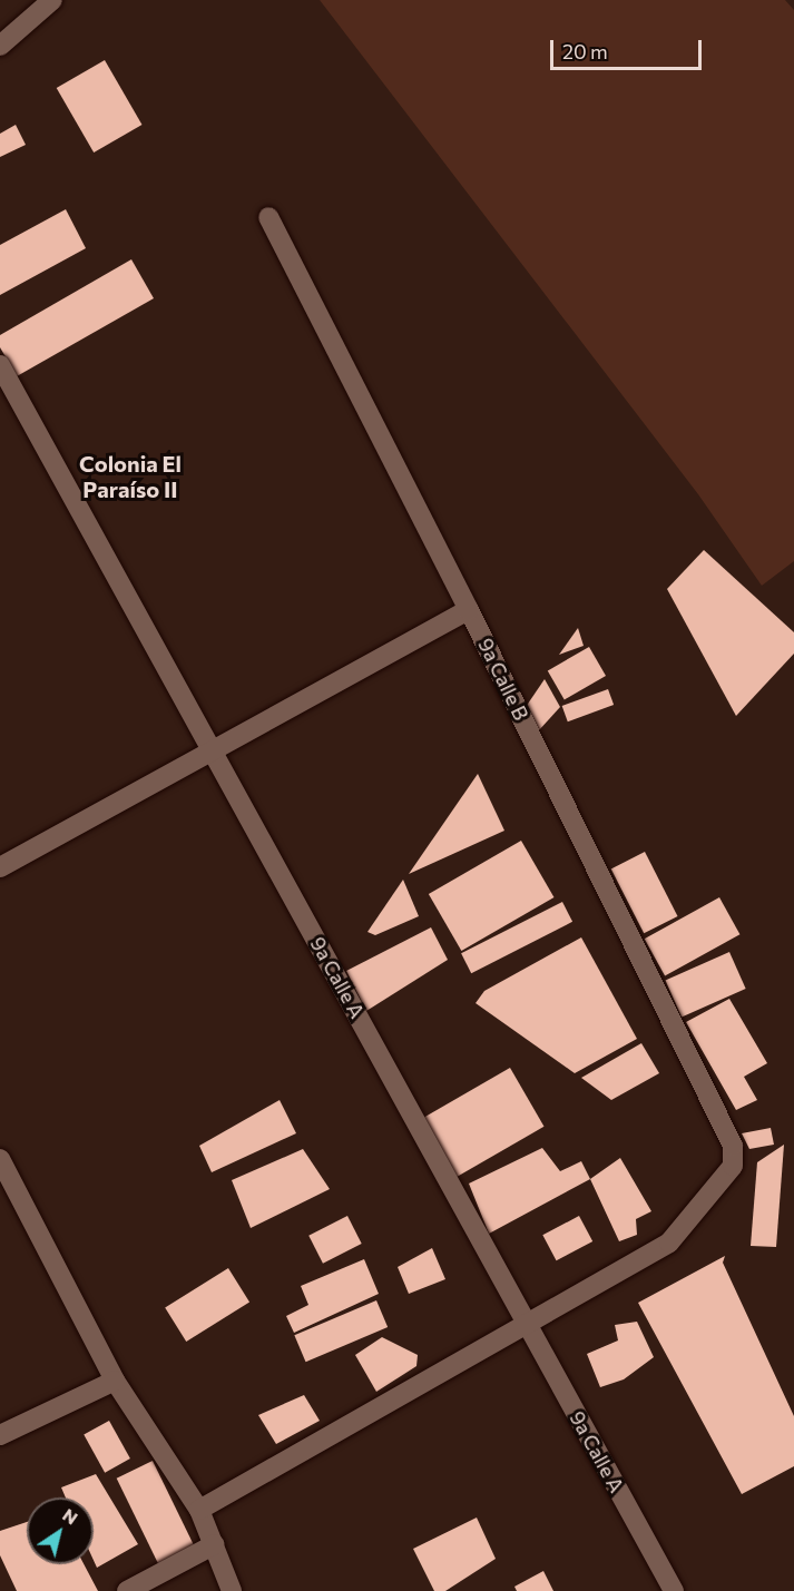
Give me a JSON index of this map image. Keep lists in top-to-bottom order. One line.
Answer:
{"streets":{"street":["9a Calle B","9a Calle A"]},"crossings":[["9a Calle B","9a Calle A"]],"districts":["Colonia El Paraíso II"],"scale_bar":"20 m","north":"top right"}
